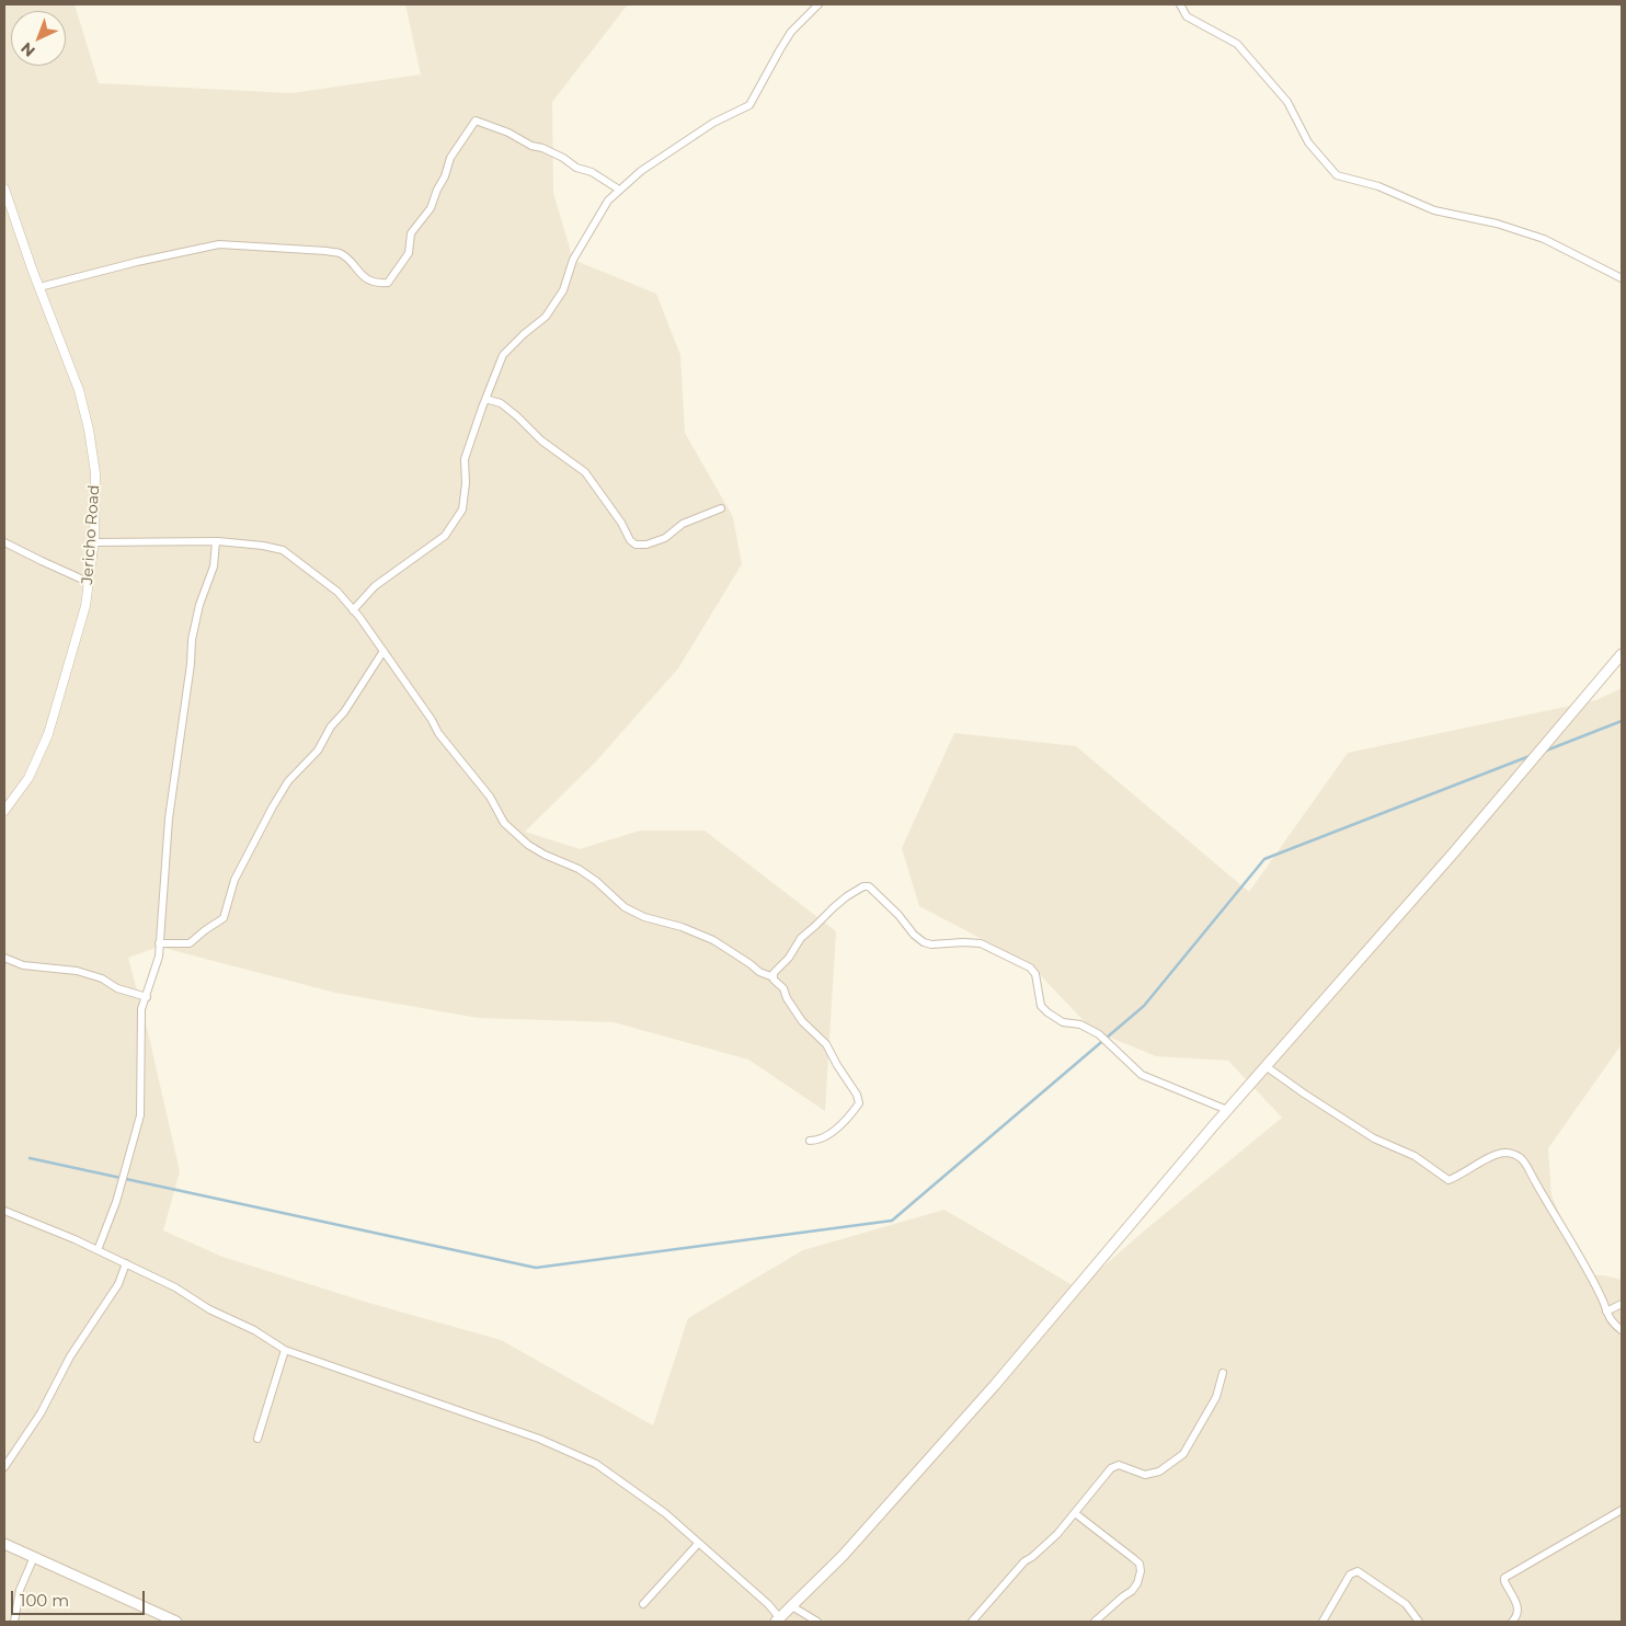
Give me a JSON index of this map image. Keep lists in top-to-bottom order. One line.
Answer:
{"streets":{"street":["Jericho Road"]},"scale_bar":"100 m","north":"bottom left"}
